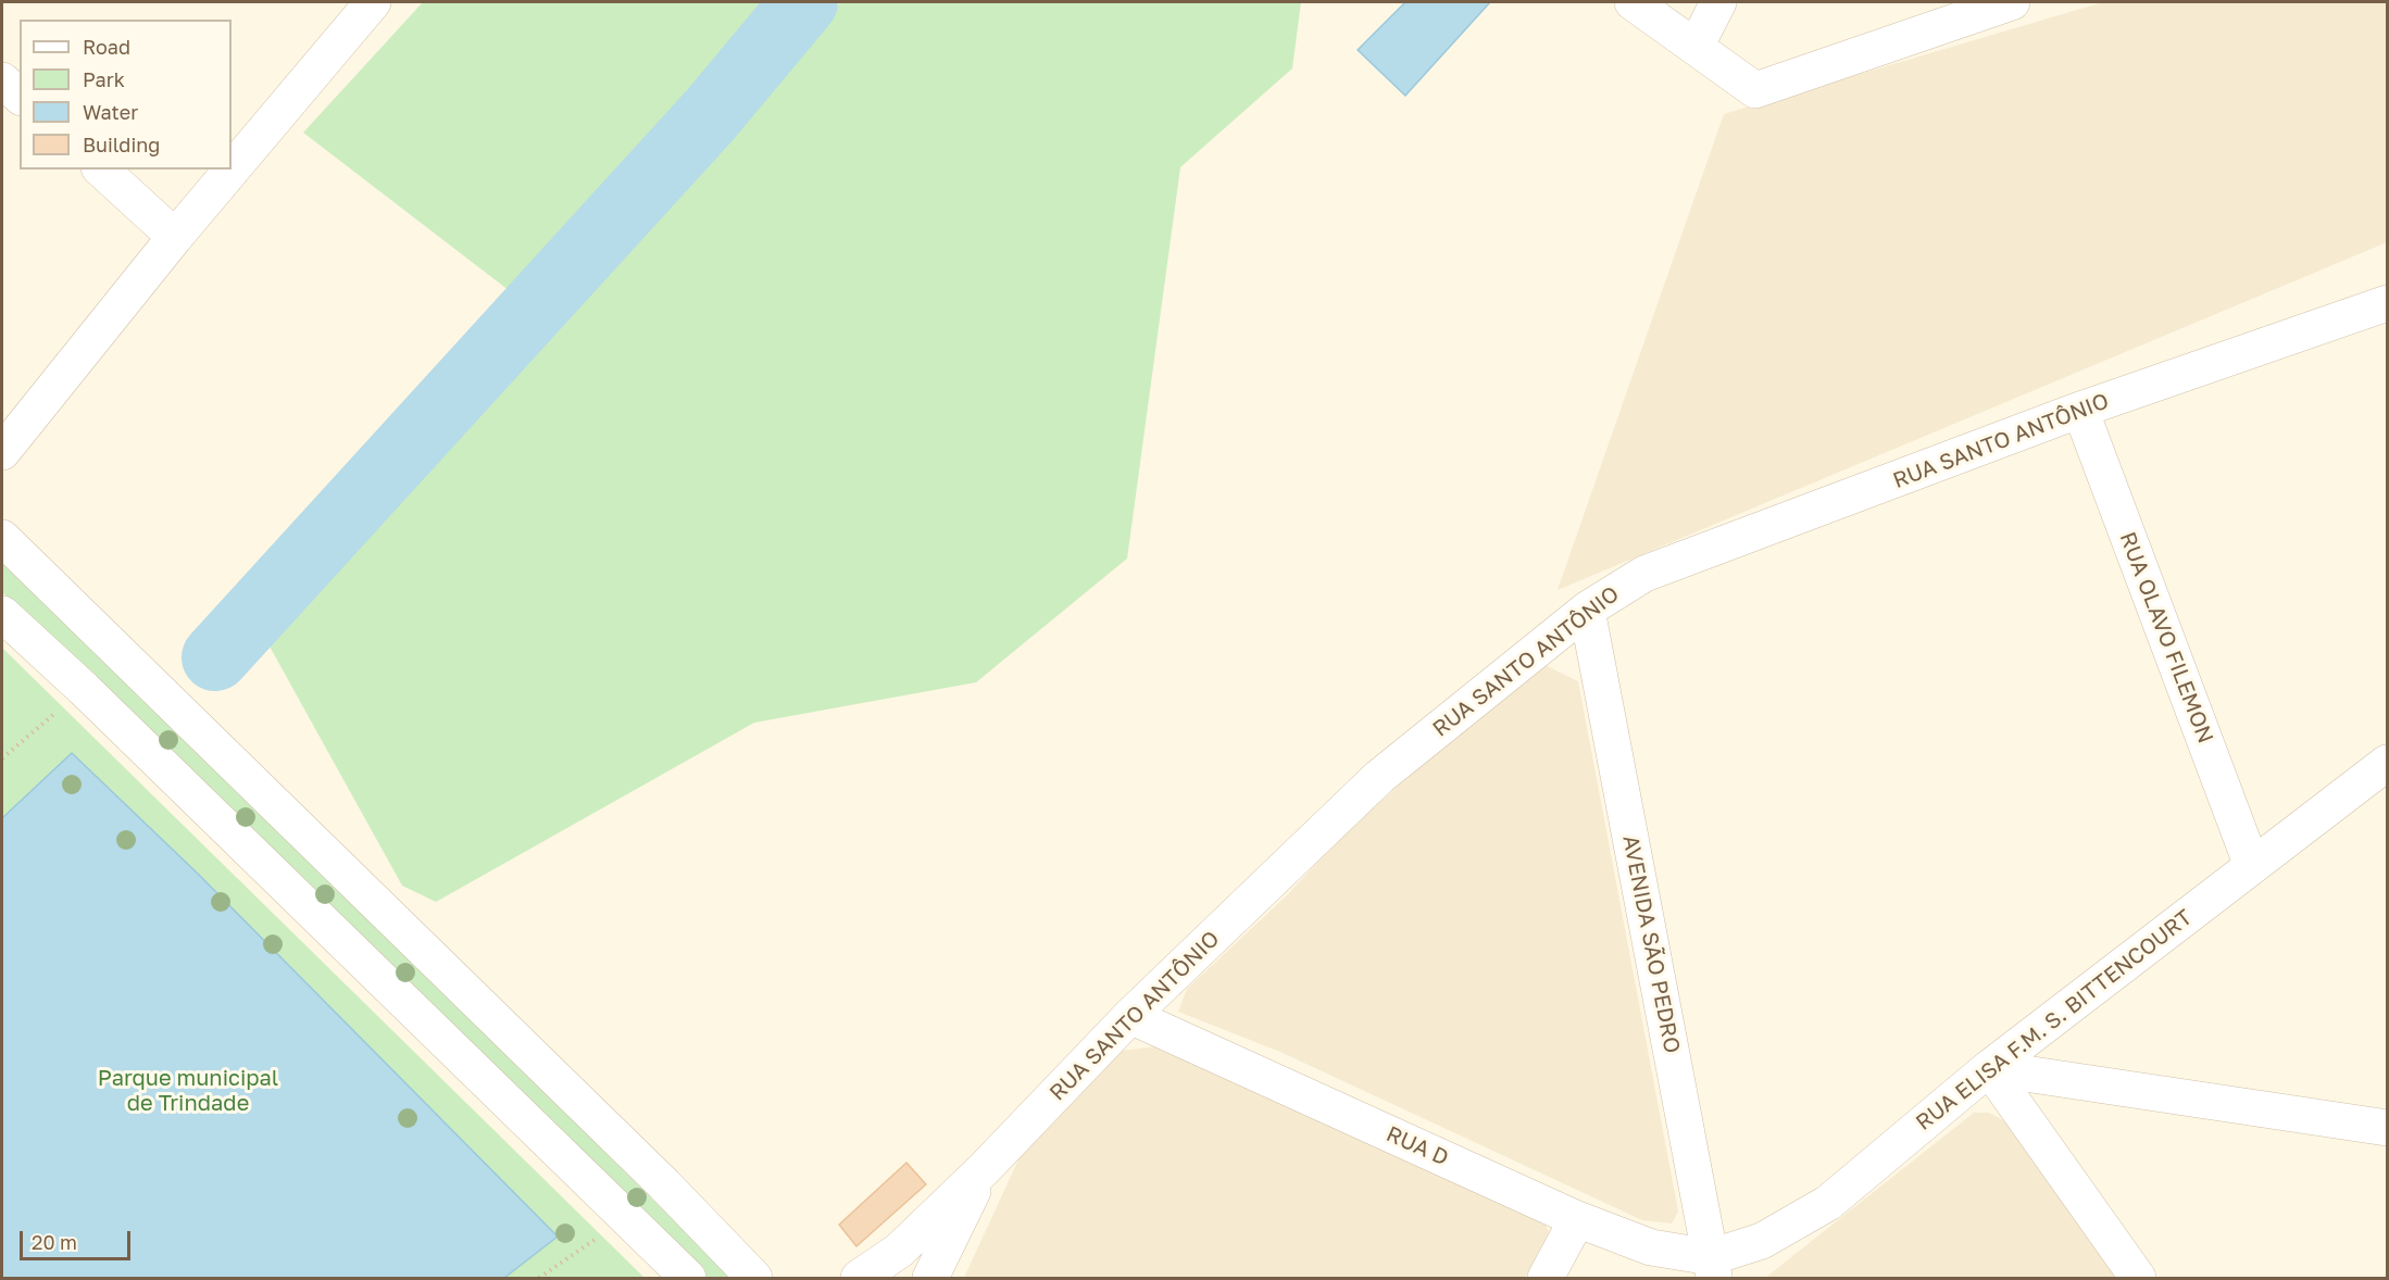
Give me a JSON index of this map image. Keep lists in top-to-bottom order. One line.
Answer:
{"streets":{"street":["RUA SANTO ANTÔNIO","RUA OLAVO FILEMON","AVENIDA SÃO PEDRO","RUA ELISA F.M. S. BITTENCOURT","RUA D"]},"crossings":[["RUA SANTO ANTÔNIO","RUA OLAVO FILEMON"],["RUA SANTO ANTÔNIO","AVENIDA SÃO PEDRO"],["RUA SANTO ANTÔNIO","RUA D"],["RUA OLAVO FILEMON","RUA ELISA F.M. S. BITTENCOURT"],["AVENIDA SÃO PEDRO","RUA ELISA F.M. S. BITTENCOURT"],["AVENIDA SÃO PEDRO","RUA D"],["RUA ELISA F.M. S. BITTENCOURT","RUA D"]],"parks":["Parque municipal de Trindade"],"legend":["Road","Park","Water","Building"],"scale_bar":"20 m"}
